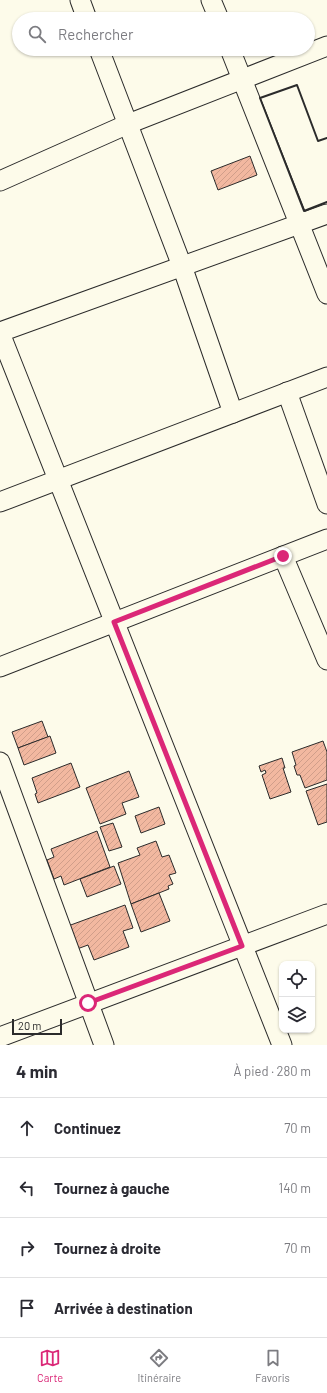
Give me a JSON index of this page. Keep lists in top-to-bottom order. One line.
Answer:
{"scale_bar":"20 m","page":{"search":"Rechercher","scale":"20 m","heading":["4 min","À pied · 280 m"],"list":[["Continuez","70 m"],["Tournez à gauche","140 m"],["Tournez à droite","70 m"],"Arrivée à destination"],"nav":["Carte","Itinéraire","Favoris"]}}
